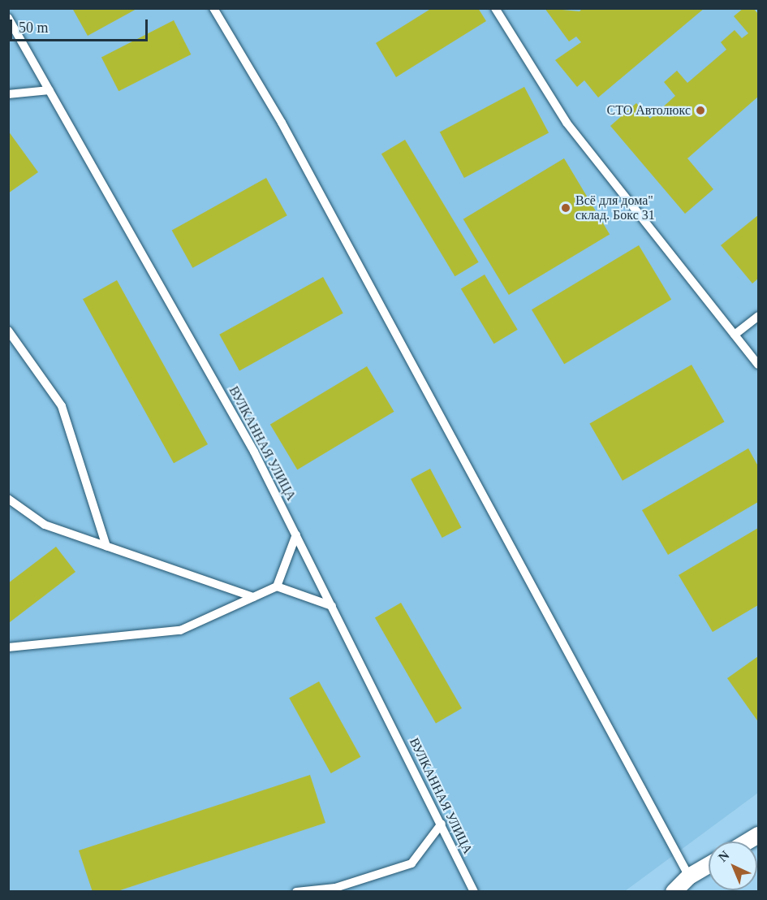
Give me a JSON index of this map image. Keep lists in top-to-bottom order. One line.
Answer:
{"streets":{"lane":["ВУЛКАННАЯ УЛИЦА"]},"places":["СТО Автолюкс","Всё для дома\" склад. Бокс 31"],"scale_bar":"50 m","north":"top left"}
